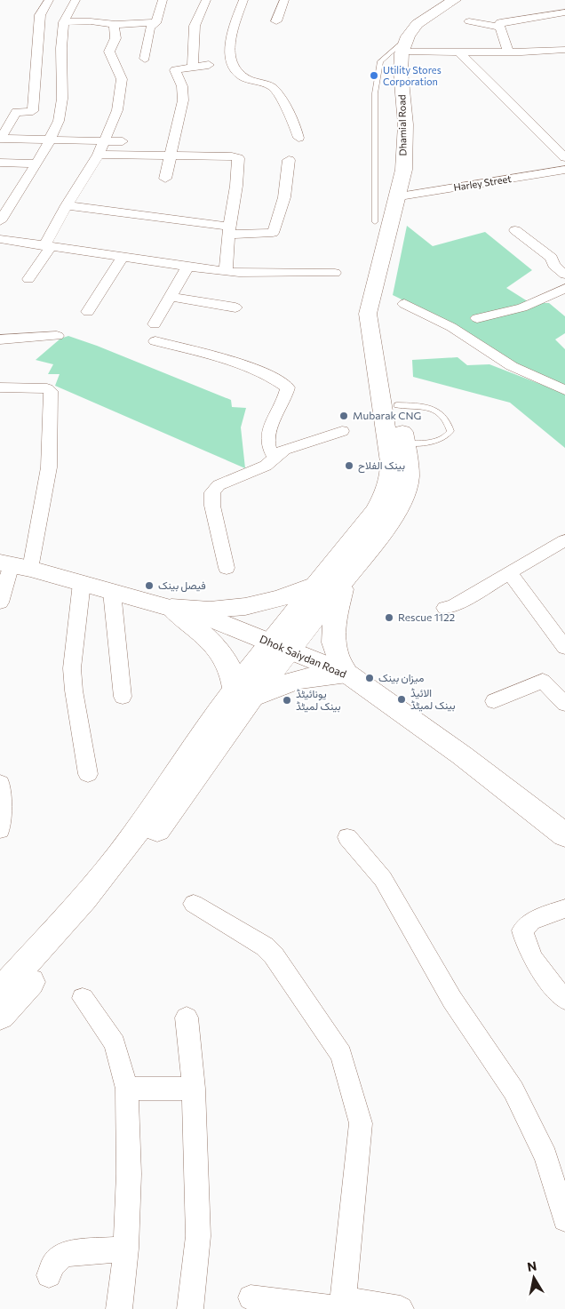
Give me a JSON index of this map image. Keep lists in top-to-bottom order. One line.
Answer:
{"streets":{"main road":["Dhamial Road","Dhok Saiydan Road"],"street":["Harley Street"]},"crossings":[["Dhamial Road","Harley Street"]],"places":["Utility Stores Corporation","Mubarak CNG","بینک الفلاح","فیصل بینک","Rescue 1122","میزان بینک","الائیڈ بینک لمیٹڈ","یونائیٹڈ بینک لمیٹڈ"],"north":"top"}
